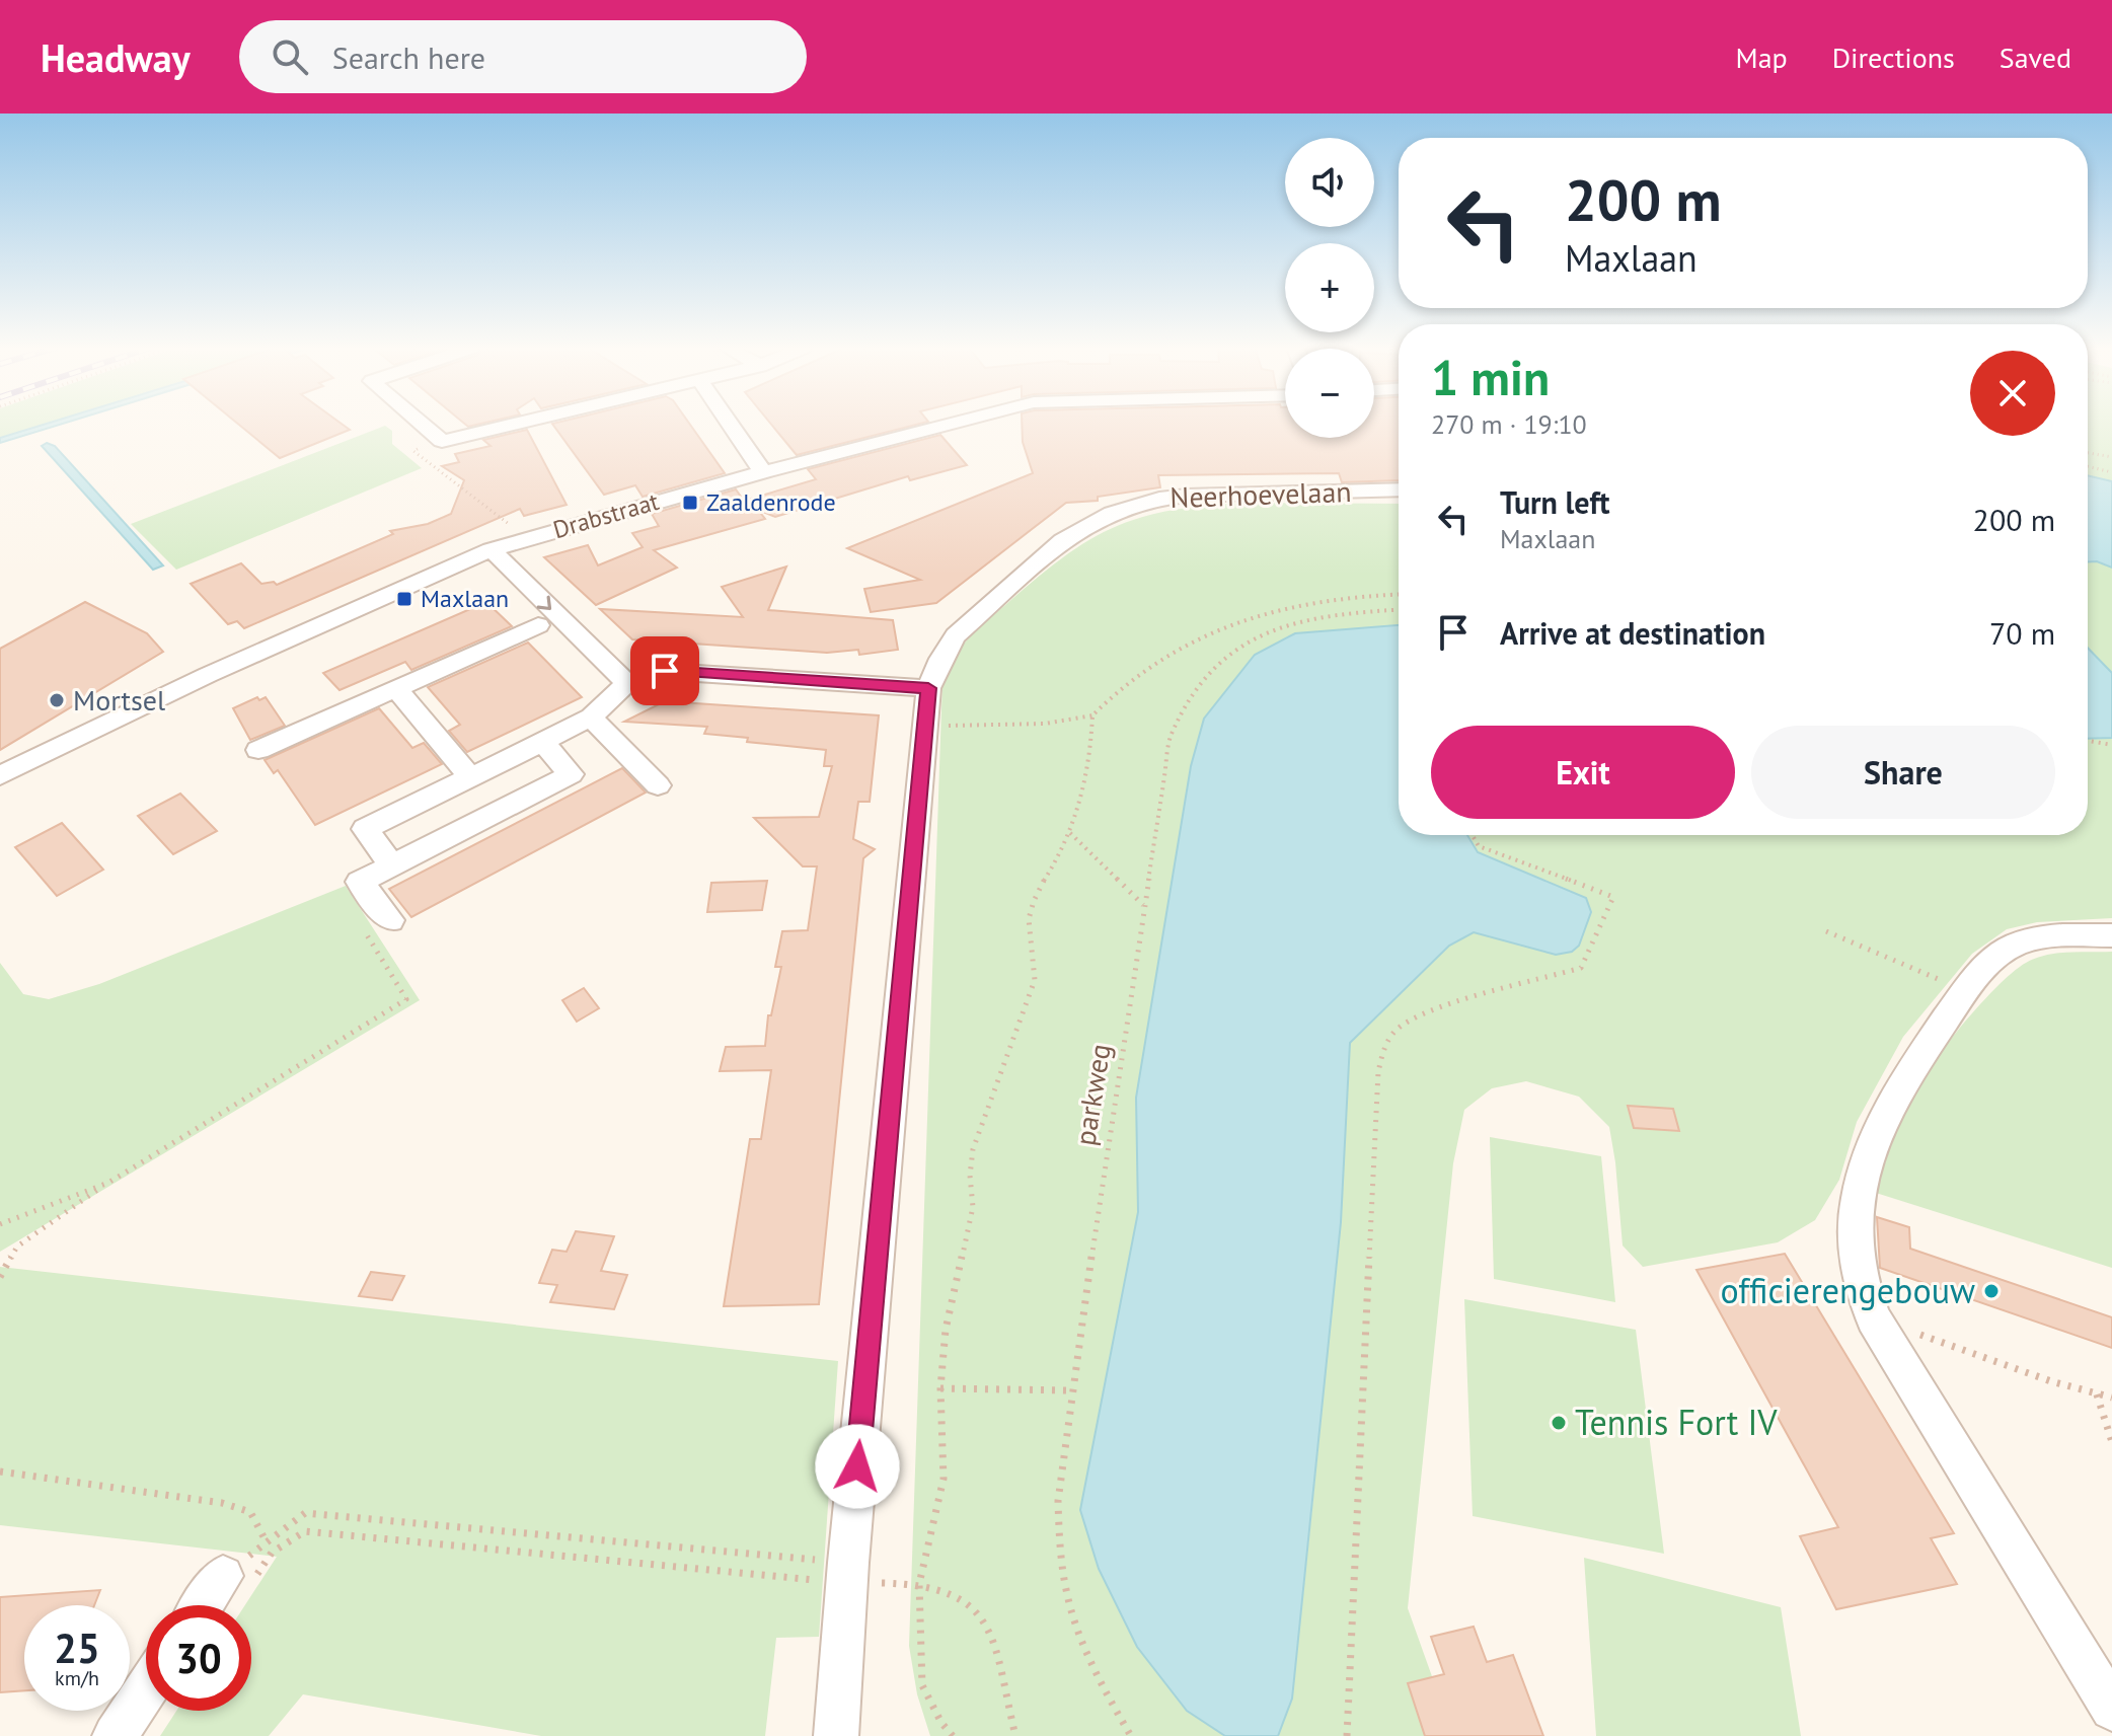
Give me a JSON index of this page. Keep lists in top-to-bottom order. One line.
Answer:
{"streets":{"street":["Neerhoevelaan","Drabstraat"],"path":["parkweg"]},"places":{"transit":["Zaaldenrode","Maxlaan"],"other":["Mortsel","officierengebouw","Tennis Fort IV"]},"page":{"header":"Headway","search":"Search here","nav":["Map","Directions","Saved"],"map_buttons":["+","−"],"turn":["200 m","Maxlaan"],"heading":["1 min","270 m · 19:10"],"list":[{"name":"Turn left","note":"Maxlaan","value":"200 m"},{"name":"Arrive at destination","value":"70 m"}],"buttons":["Exit","Share"],"speed":"25 km/h","limit":"30"}}
